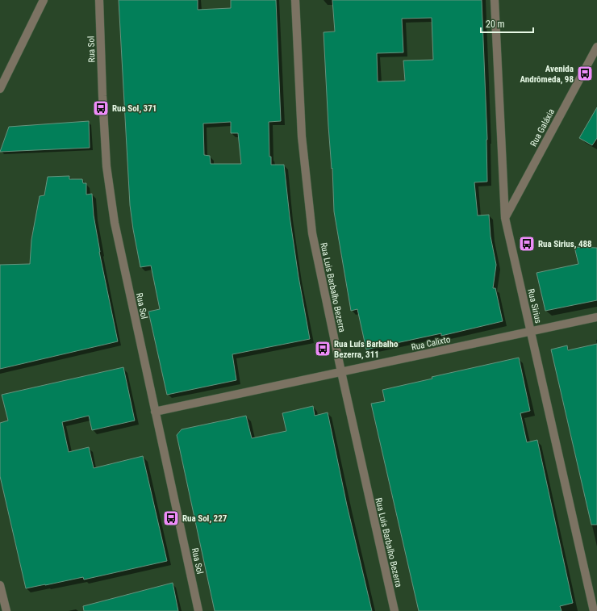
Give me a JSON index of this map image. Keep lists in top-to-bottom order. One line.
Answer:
{"streets":{"street":["Rua Sol","Rua Galáxia","Rua Luis Barbalho Bezerra","Rua Sirius","Rua Calixto"]},"crossings":[["Rua Sol","Rua Calixto"],["Rua Galáxia","Rua Sirius"],["Rua Luis Barbalho Bezerra","Rua Calixto"],["Rua Sirius","Rua Calixto"]],"places":{"bus stop":["Avenida Andrômeda, 98","Rua Sol, 371","Rua Sirius, 488","Rua Luís Barbalho Bezerra, 311","Rua Sol, 227"]},"scale_bar":"20 m"}
